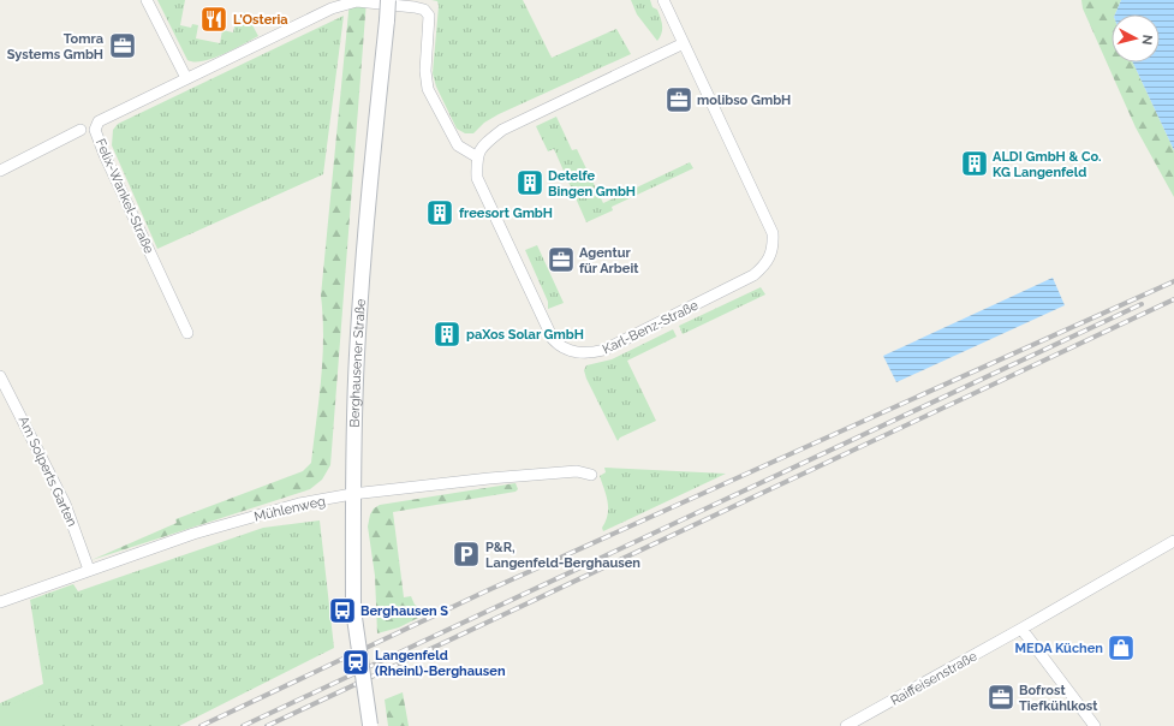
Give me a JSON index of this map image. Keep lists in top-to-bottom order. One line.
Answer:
{"streets":{"main road":["Berghausener Straße"],"street":["Felix-Wankel-Straße","Karl-Benz-Straße","Am Solperts Garten","Mühlenweg","Raiffeisenstraße"]},"crossings":[["Felix-Wankel-Straße","Karl-Benz-Straße"],["Berghausener Straße","Mühlenweg"],["Am Solperts Garten","Mühlenweg"]],"places":{"restaurant":["L'Osteria"],"office":["Tomra Systems GmbH","molibso GmbH","Agentur für Arbeit","Bofrost Tiefkühlkost"],"building":["ALDI GmbH & Co. KG Langenfeld","Detelfe Bingen GmbH","freesort GmbH","paXos Solar GmbH"],"parking":["P&R, Langenfeld-Berghausen"],"bus stop":["Berghausen S"],"shop":["MEDA Küchen"],"station":["Langenfeld (Rheinl)-Berghausen"]},"north":"right"}
